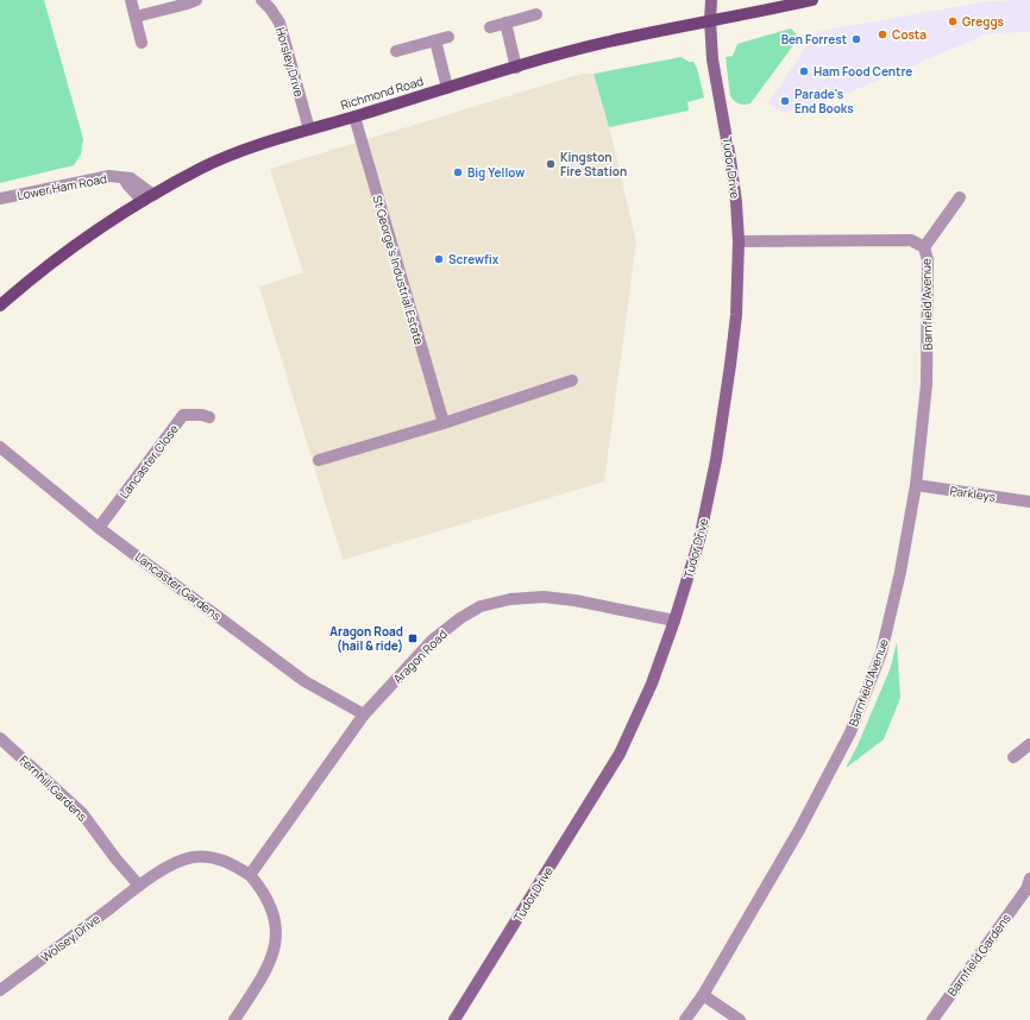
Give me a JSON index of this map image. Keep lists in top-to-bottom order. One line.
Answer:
{"streets":{"main road":["Richmond Road"],"street":["Horsley Drive","Tudor Drive","Lower Ham Road","St George's Industrial Estate","Barnfield Avenue","Lancaster Close","Parkleys","Lancaster Gardens","Aragon Road","Fernhill Gardens","Wolsey Drive","Barnfield Gardens"]},"crossings":[["Horsley Drive","Richmond Road"],["Richmond Road","Tudor Drive"],["Richmond Road","Lower Ham Road"],["Richmond Road","St George's Industrial Estate"],["Tudor Drive","Barnfield Avenue"],["Tudor Drive","Aragon Road"],["Barnfield Avenue","Parkleys"],["Lancaster Close","Lancaster Gardens"],["Lancaster Gardens","Aragon Road"],["Fernhill Gardens","Wolsey Drive"]],"places":{"other":["Greggs","Costa","Ben Forrest","Ham Food Centre","Parade's End Books","Kingston Fire Station","Big Yellow","Screwfix"],"transit":["Aragon Road (hail & ride)"]}}
